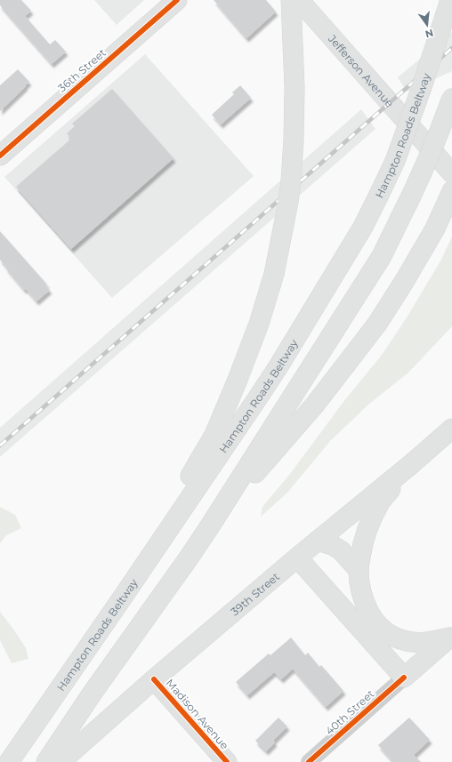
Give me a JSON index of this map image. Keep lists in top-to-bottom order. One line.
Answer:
{"streets":{"main road":["36th Street","Jefferson Avenue","Hampton Roads Beltway","39th Street","40th Street","Madison Avenue"]},"crossings":[["39th Street","Madison Avenue"]],"north":"bottom"}
